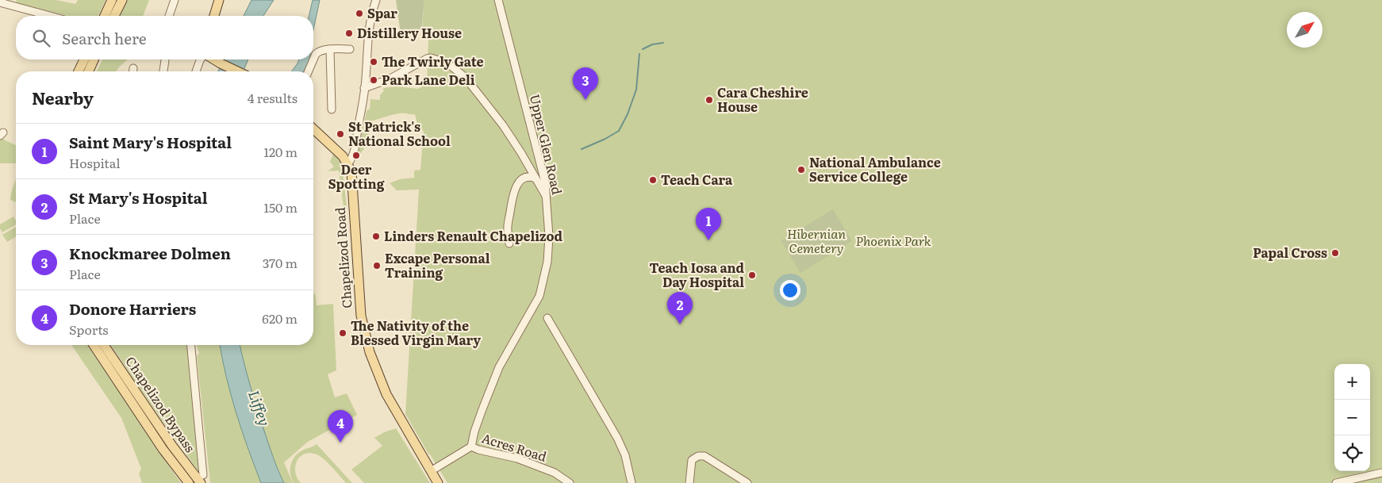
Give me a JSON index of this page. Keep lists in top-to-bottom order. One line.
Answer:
{"streets":{"main road":["Chapelizod Road","Chapelizod Bypass"],"street":["Upper Glen Road","Acres Road"]},"crossings":[["Upper Glen Road","Acres Road"]],"water":["Liffey"],"parks":["Hibernian Cemetery","Phoenix Park"],"places":["Spar","Distillery House","The Twirly Gate","Park Lane Deli","Cara Cheshire House","St Patrick's National School","Deer Spotting","National Ambulance Service College","Teach Cara","Linders Renault Chapelizod","Papal Cross","Excape Personal Training","Teach Iosa and Day Hospital","The Nativity of the Blessed Virgin Mary"],"north":"top right","page":{"search":"Search here","pins":["3","1","2","4"],"heading":["Nearby","4 results"],"list":[{"mark":"1","name":"Saint Mary's Hospital","note":"Hospital","value":"120 m"},{"mark":"2","name":"St Mary's Hospital","note":"Place","value":"150 m"},{"mark":"3","name":"Knockmaree Dolmen","note":"Place","value":"370 m"},{"mark":"4","name":"Donore Harriers","note":"Sports","value":"620 m"}],"map_buttons":["+","−"]}}
